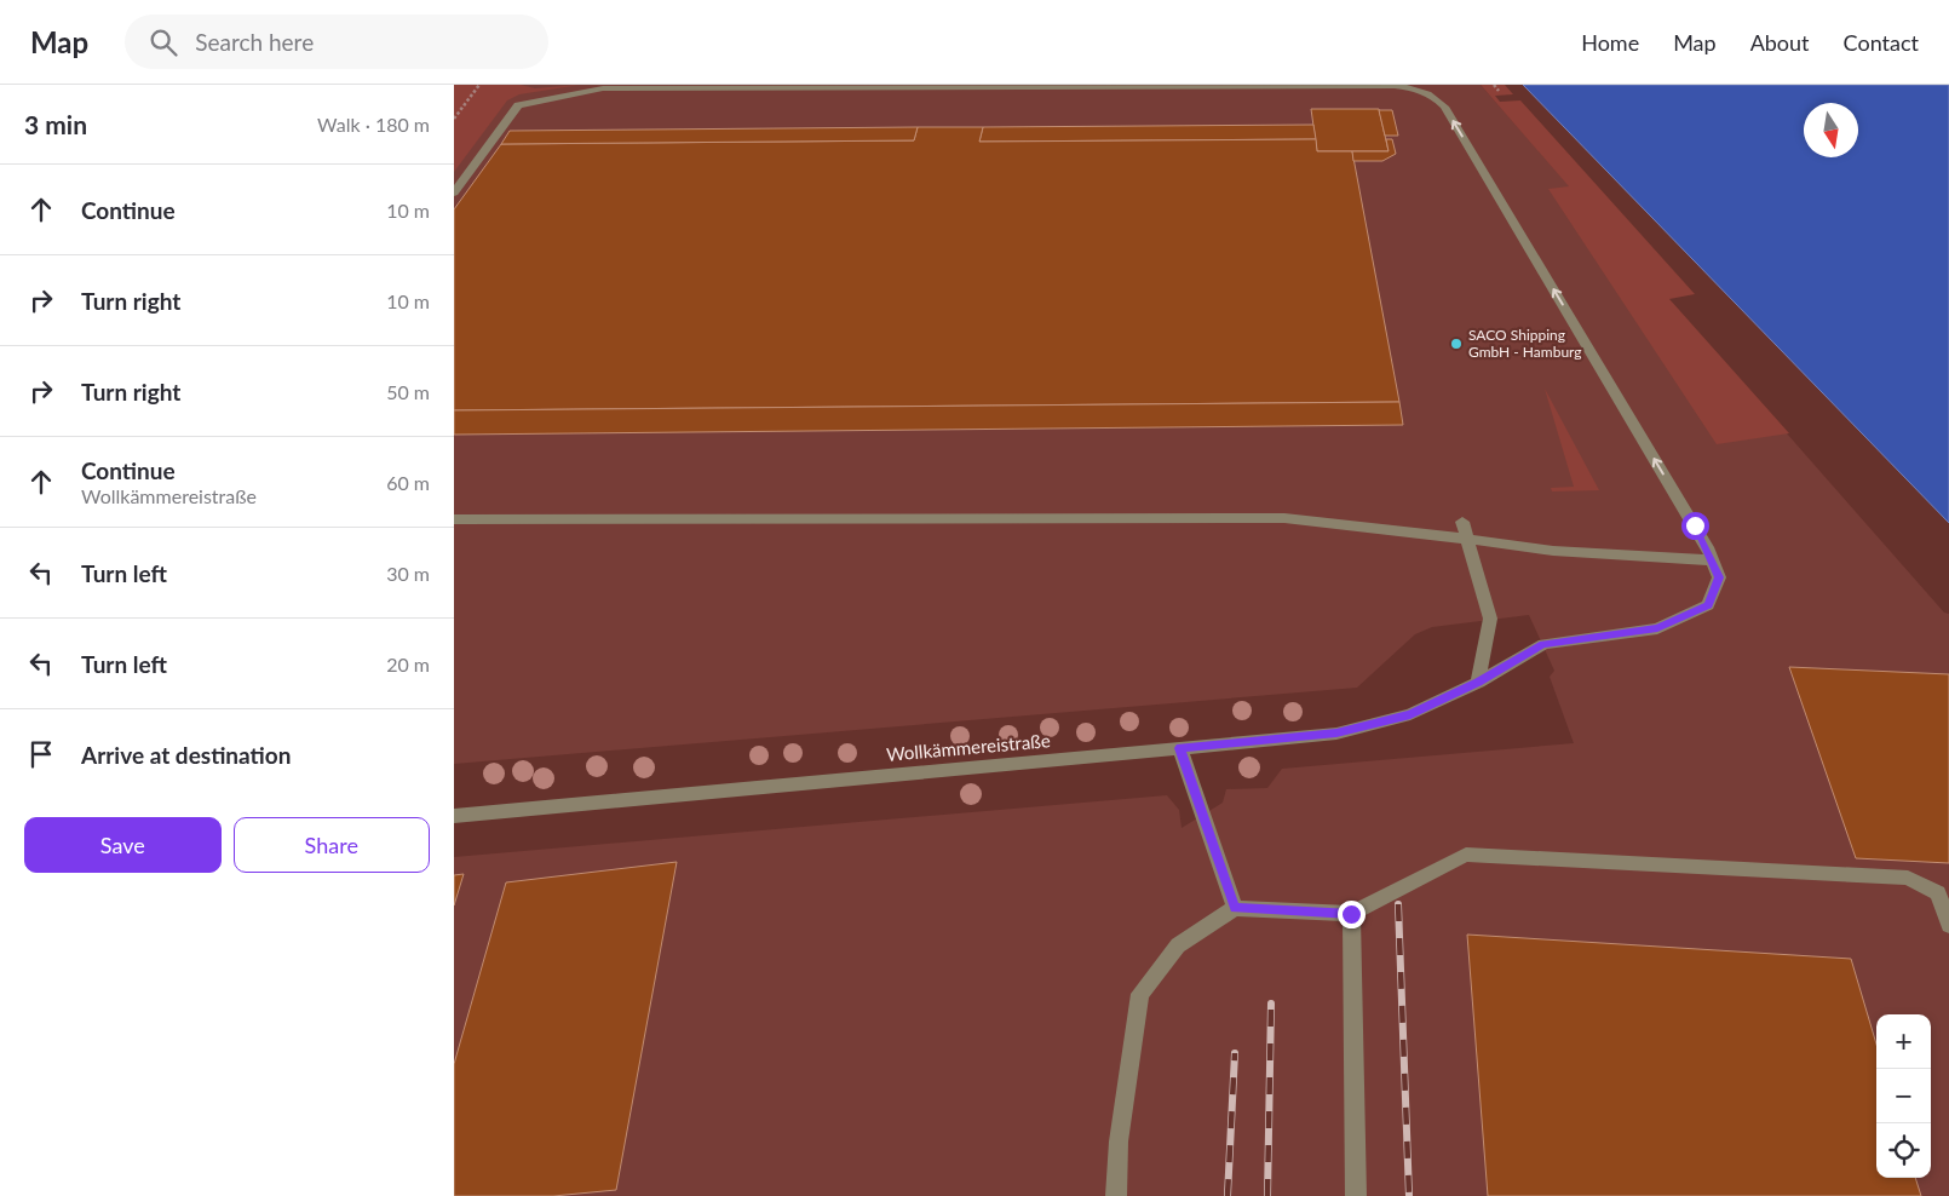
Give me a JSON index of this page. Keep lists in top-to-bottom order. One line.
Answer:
{"streets":{"street":["Wollkämmereistraße"]},"places":["SACO Shipping GmbH - Hamburg"],"north":"bottom","page":{"header":"Map","search":"Search here","nav":["Home","Map","About","Contact"],"heading":["3 min","Walk · 180 m"],"list":[["Continue","10 m"],["Turn right","10 m"],["Turn right","50 m"],["Continue","Wollkämmereistraße","60 m"],["Turn left","30 m"],["Turn left","20 m"],"Arrive at destination"],"buttons":["Save","Share"],"map_buttons":["+","−"]}}
